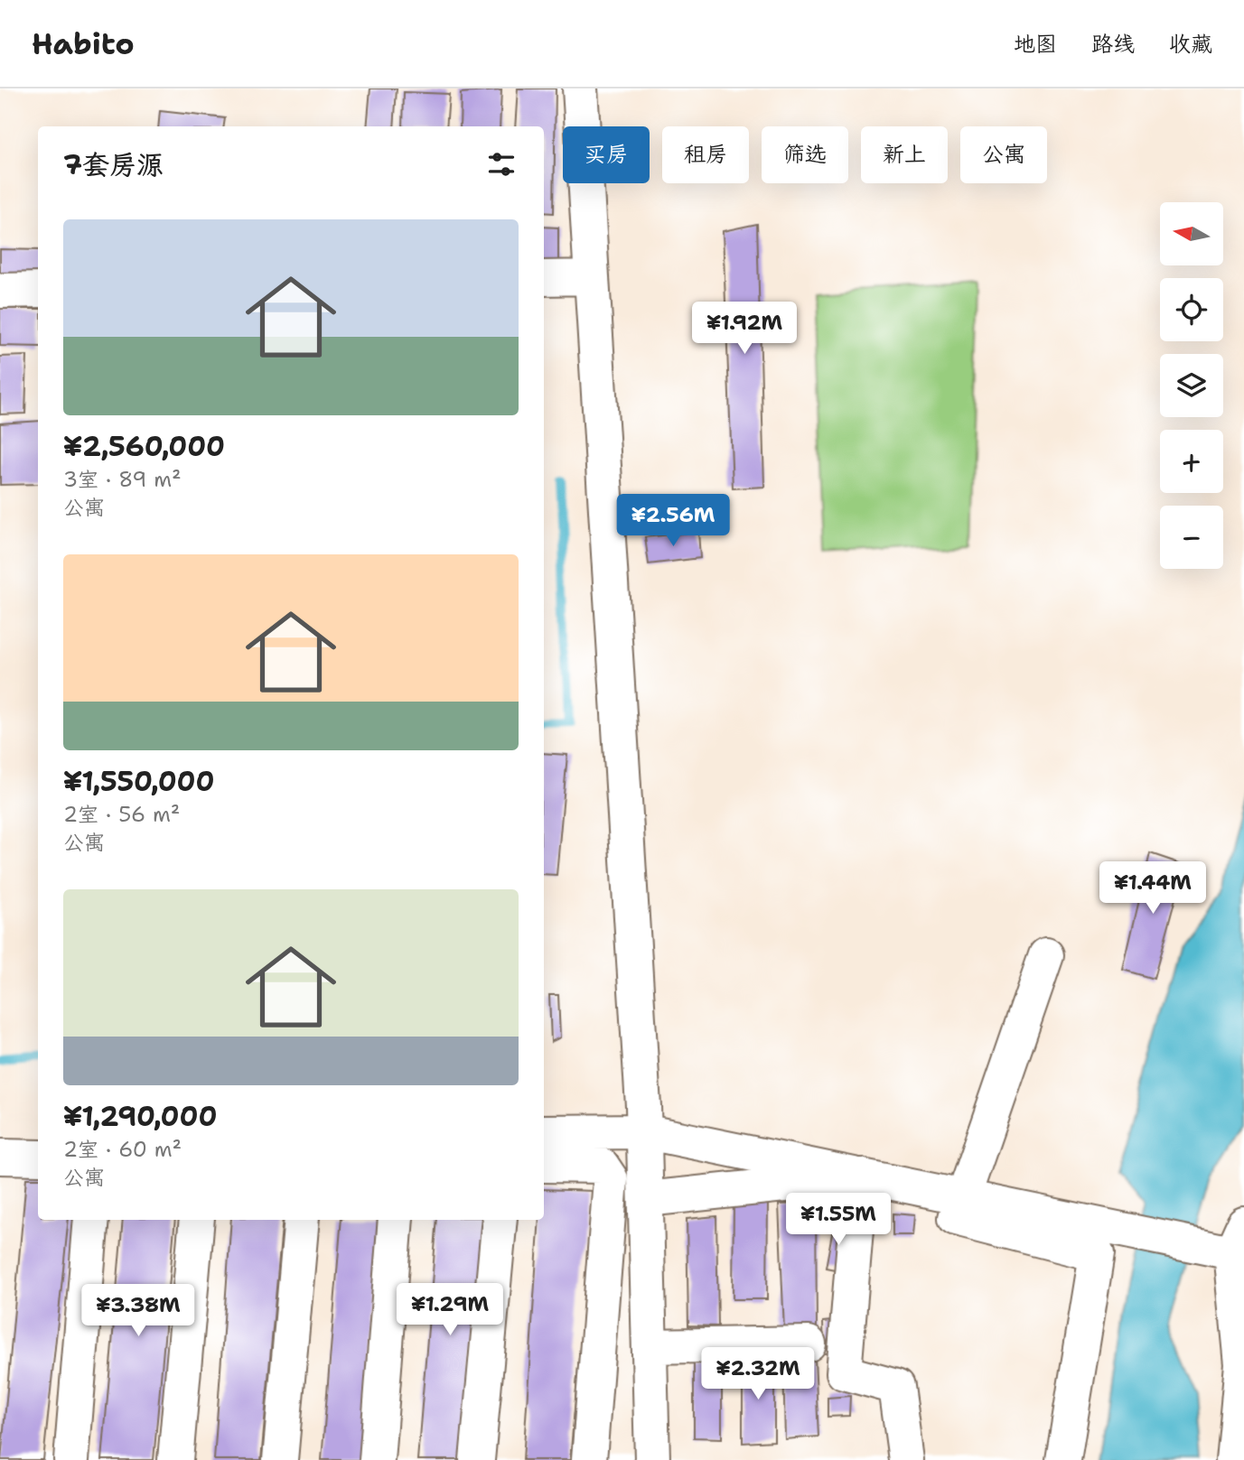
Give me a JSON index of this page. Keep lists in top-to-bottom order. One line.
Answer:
{"north":"left","page":{"header":"Habito","nav":["地图","路线","收藏"],"chip":["买房","租房","筛选","新上","公寓"],"heading":"7套房源","map_buttons":["+","−"],"list":[{"name":"¥2,560,000","note":"3室 · 89 m² · 公寓"},{"name":"¥1,550,000","note":"2室 · 56 m² · 公寓"},{"name":"¥1,290,000","note":"2室 · 60 m² · 公寓"}],"price":["¥1.92M","¥2.56M","¥1.44M","¥1.55M","¥1.29M","¥3.38M","¥2.32M"]}}
